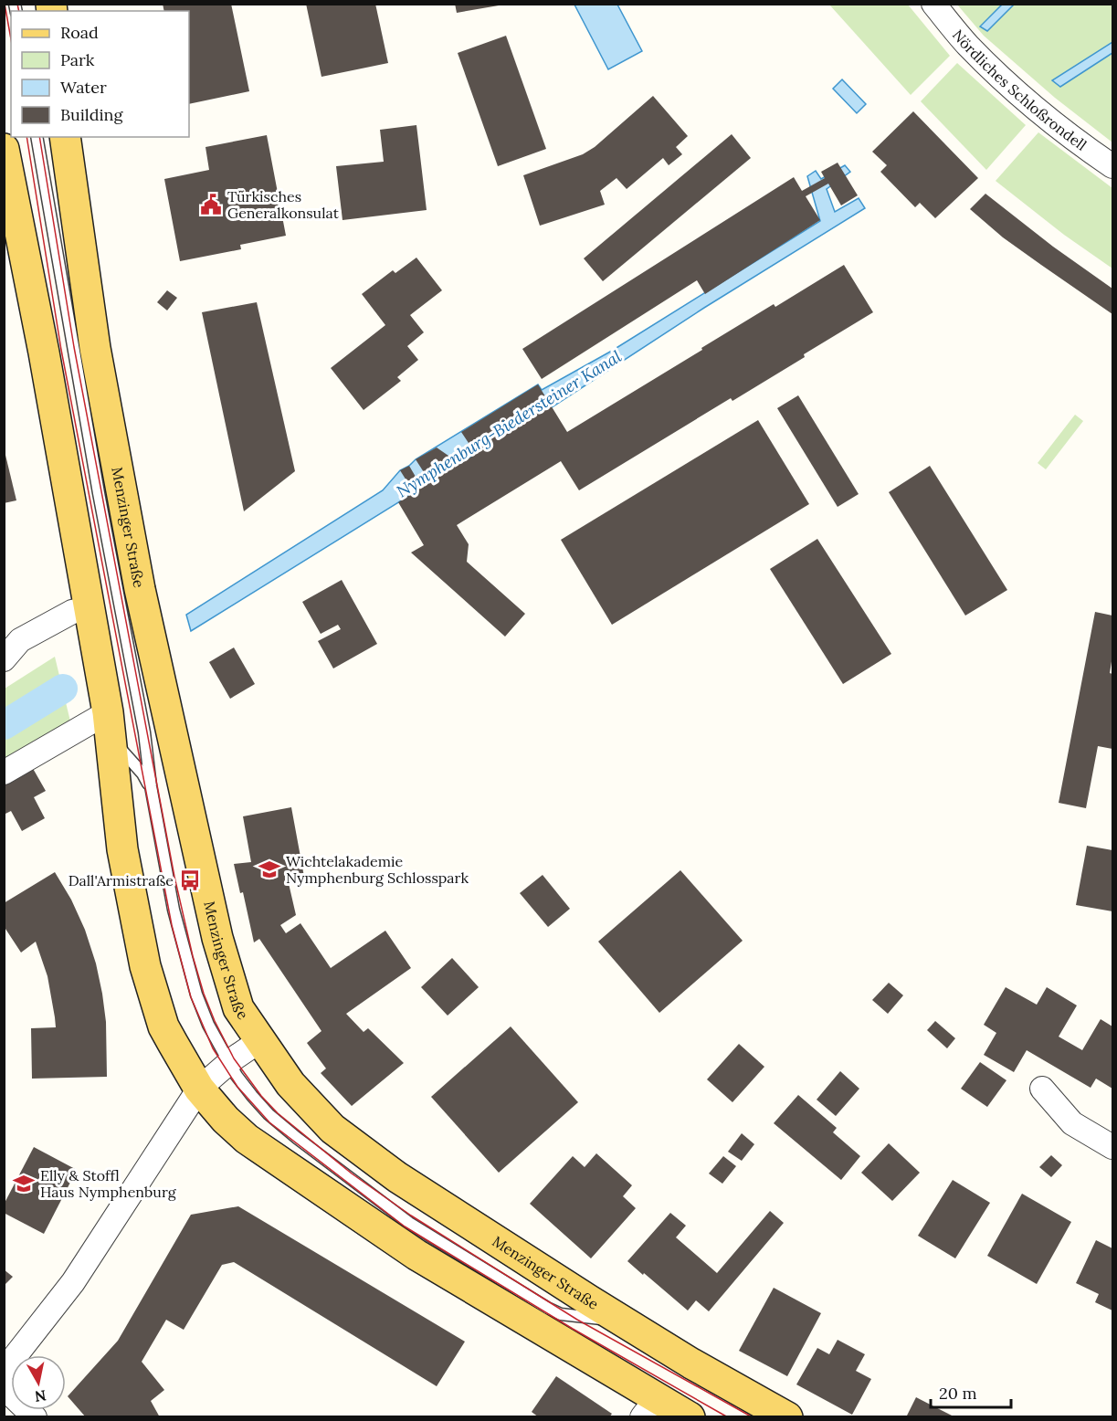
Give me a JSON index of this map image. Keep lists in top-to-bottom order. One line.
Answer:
{"streets":{"main road":["Menzinger Straße"],"street":["Nördliches Schloßrondell"]},"water":["Nymphenburg-Biedersteiner Kanal"],"places":{"public building":["Türkisches Generalkonsulat"],"school or university":["Wichtelakademie Nymphenburg Schlosspark","Elly & Stoffl Haus Nymphenburg"],"bus stop":["Dall'Armistraße"]},"legend":["Road","Park","Water","Building"],"scale_bar":"20 m","north":"bottom"}
